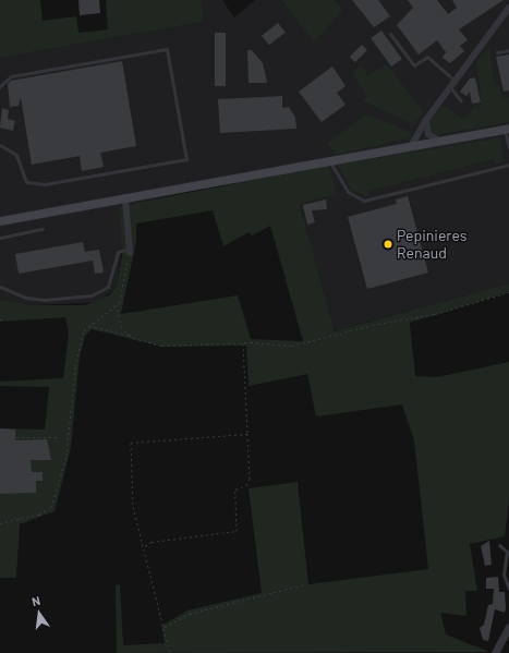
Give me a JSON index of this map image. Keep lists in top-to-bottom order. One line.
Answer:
{"places":["Pepinieres Renaud"],"north":"top"}
